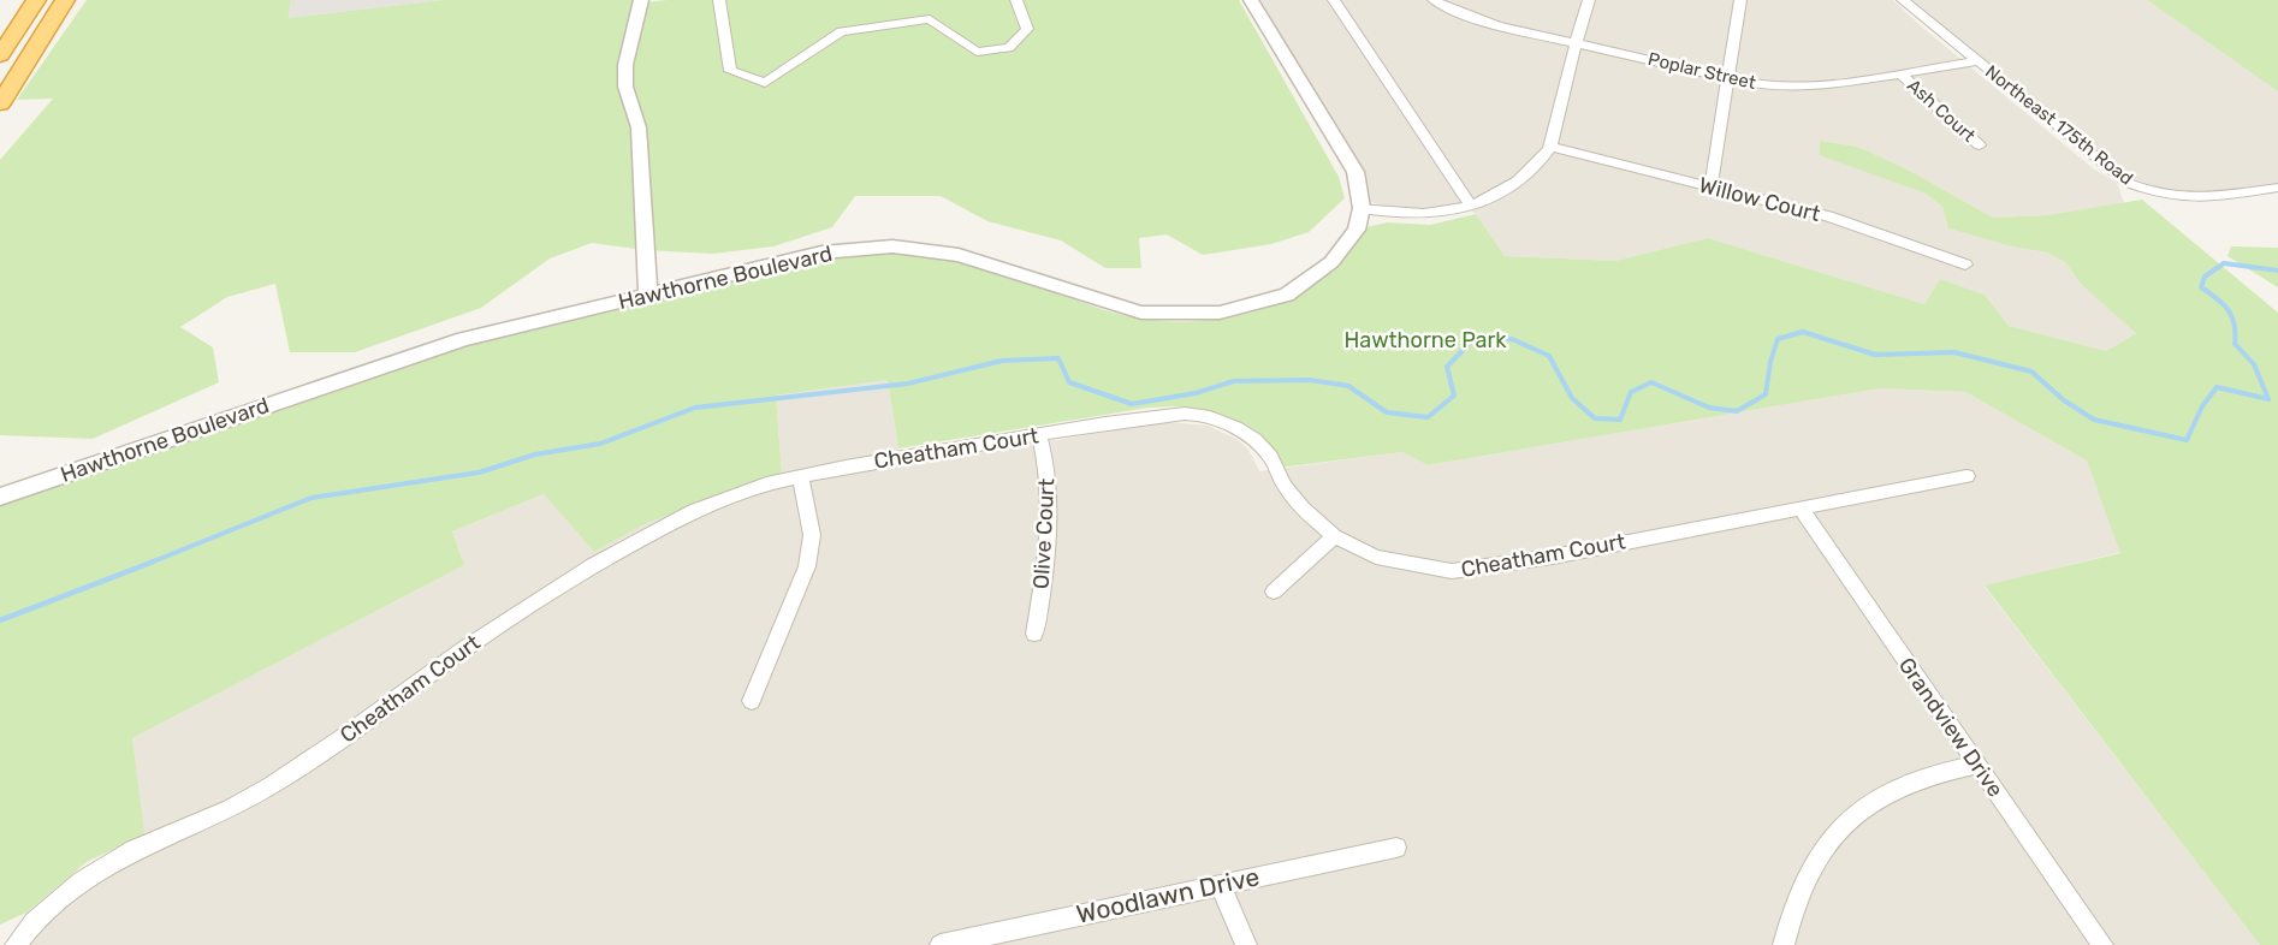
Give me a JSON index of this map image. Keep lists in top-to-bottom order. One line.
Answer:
{"streets":{"street":["Poplar Street","Ash Court","Northeast 175th Road","Willow Court","Hawthorne Boulevard","Cheatham Court","Olive Court","Grandview Drive","Woodlawn Drive"]},"crossings":[["Poplar Street","Ash Court"],["Poplar Street","Northeast 175th Road"],["Cheatham Court","Olive Court"],["Cheatham Court","Grandview Drive"]],"parks":["Hawthorne Park"]}
